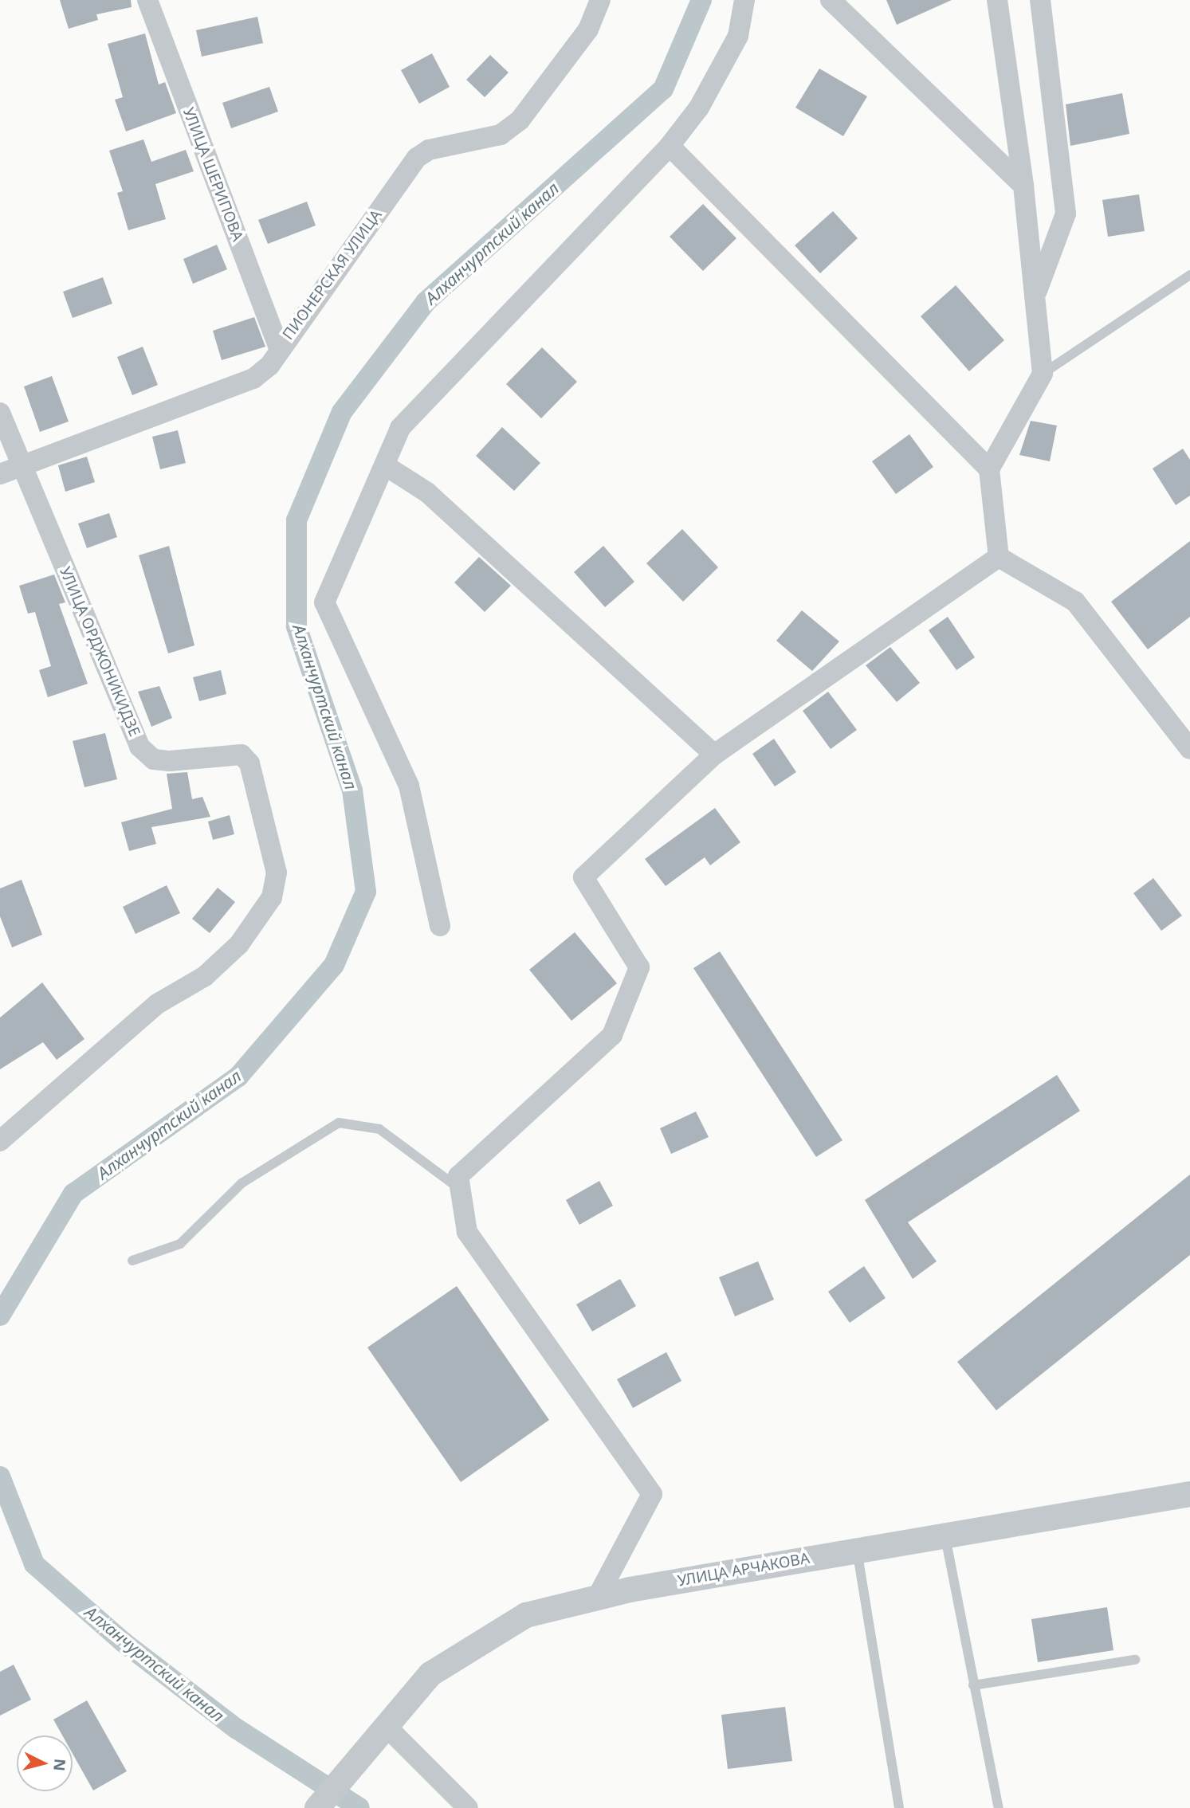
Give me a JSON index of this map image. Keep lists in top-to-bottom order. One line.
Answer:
{"streets":{"street":["УЛИЦА ШЕРИПОВА","ПИОНЕРСКАЯ УЛИЦА","УЛИЦА ОРДЖОНИКИДЗЕ","УЛИЦА АРЧАКОВА"]},"crossings":[["УЛИЦА ШЕРИПОВА","ПИОНЕРСКАЯ УЛИЦА"],["ПИОНЕРСКАЯ УЛИЦА","УЛИЦА ОРДЖОНИКИДЗЕ"]],"water":["Алханчуртский канал"],"north":"right"}
